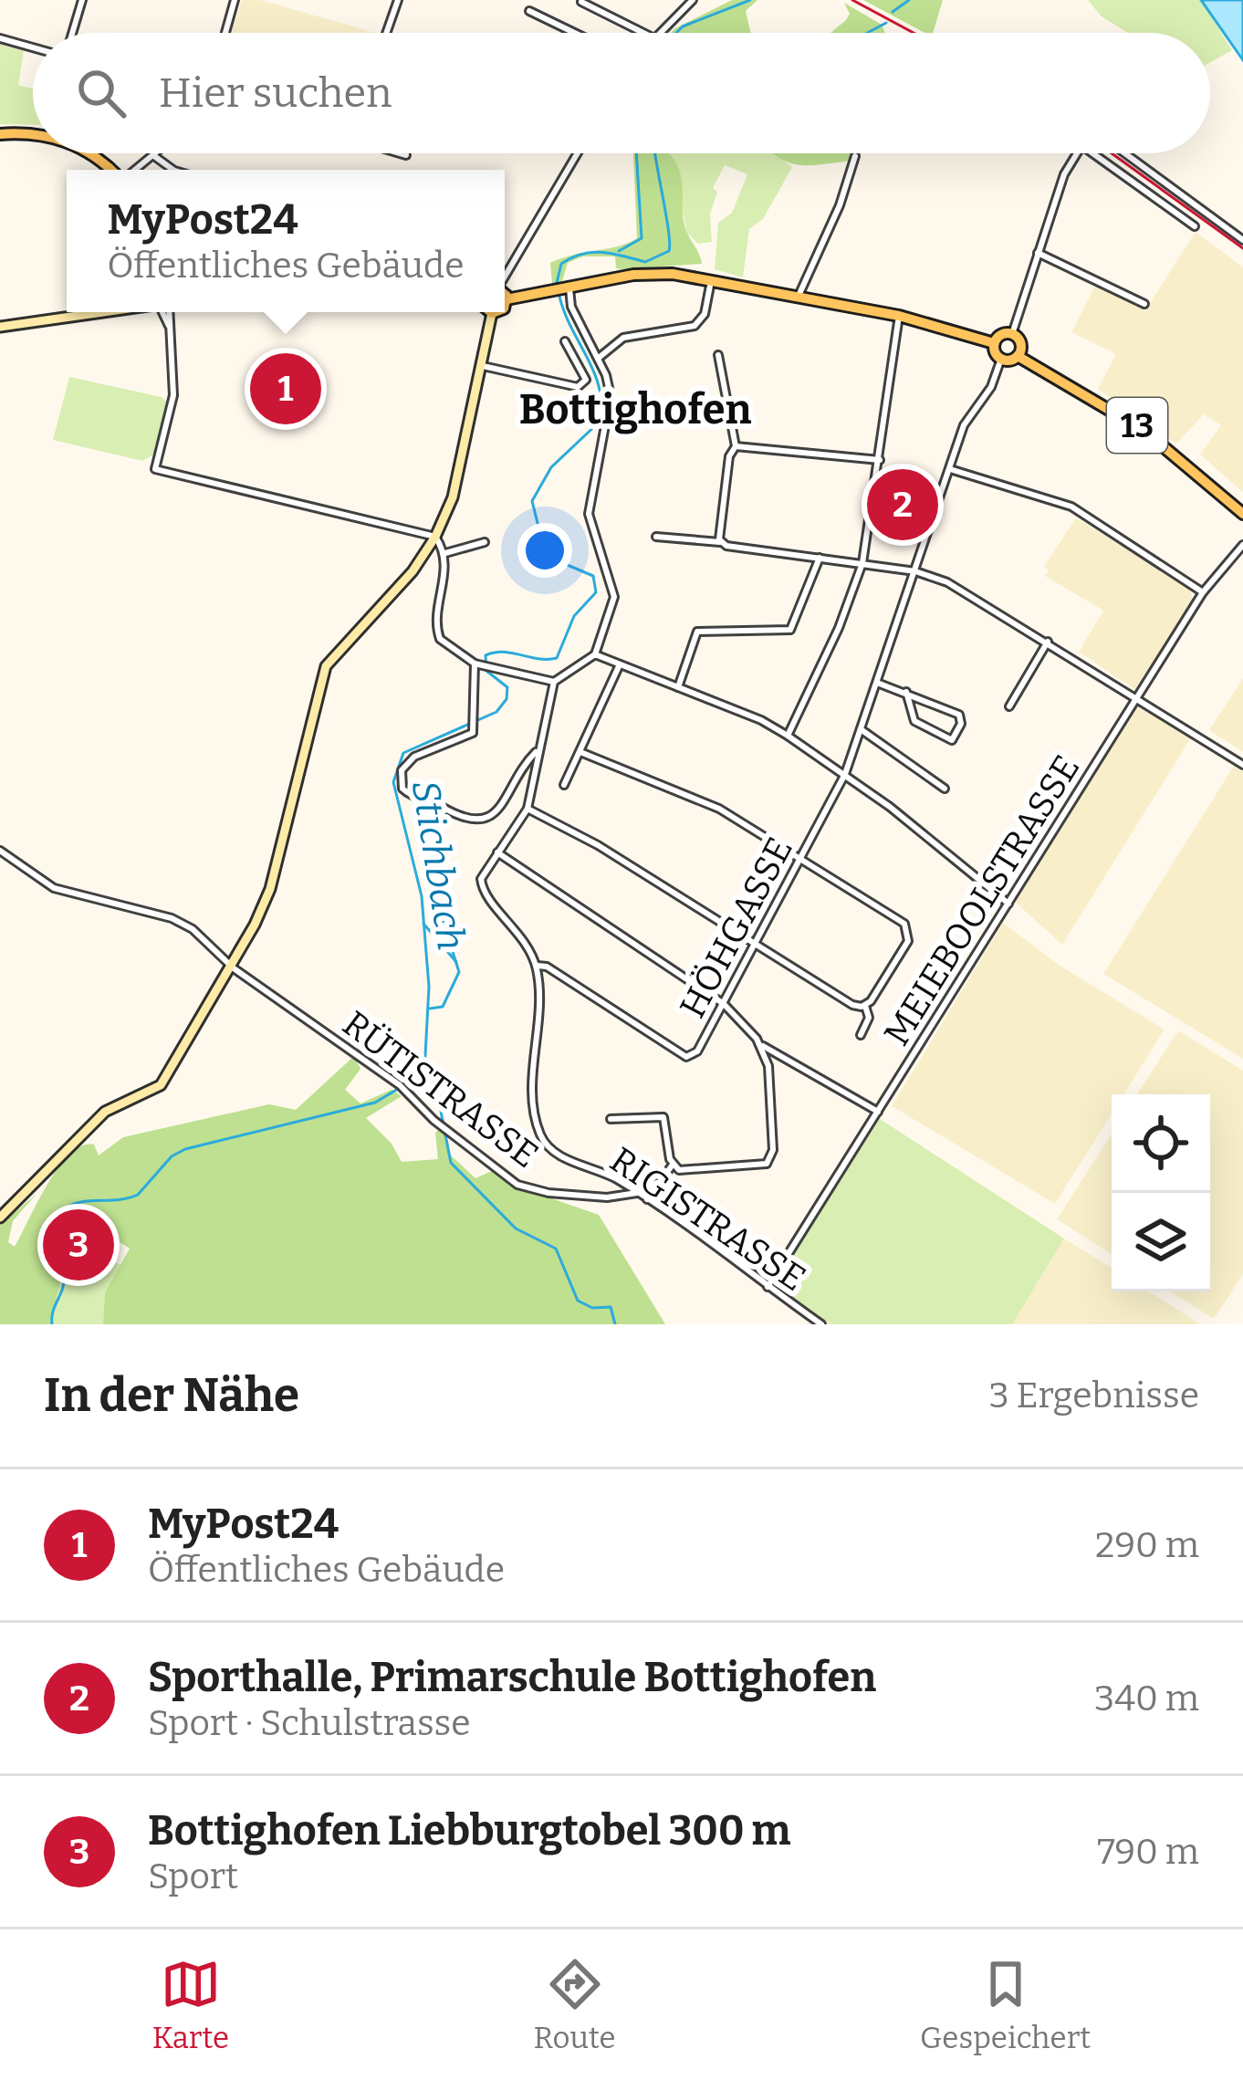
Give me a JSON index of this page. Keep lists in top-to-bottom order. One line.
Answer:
{"streets":{"main road":["13"],"street":["MEIEBOOLSTRASSE","HÖHGASSE","RÜTISTRASSE","RIGISTRASSE"]},"crossings":[["13","HÖHGASSE"],["MEIEBOOLSTRASSE","RIGISTRASSE"],["HÖHGASSE","RIGISTRASSE"],["RÜTISTRASSE","RIGISTRASSE"]],"districts":["Bottighofen"],"water":["Stichbach"],"page":{"search":"Hier suchen","popup":["MyPost24","Öffentliches Gebäude"],"pins":["1","2","3"],"heading":["In der Nähe","3 Ergebnisse"],"list":[{"mark":"1","name":"MyPost24","note":"Öffentliches Gebäude","value":"290 m"},{"mark":"2","name":"Sporthalle, Primarschule Bottighofen","note":"Sport · Schulstrasse","value":"340 m"},{"mark":"3","name":"Bottighofen Liebburgtobel 300 m","note":"Sport","value":"790 m"}],"nav":["Karte","Route","Gespeichert"]}}
